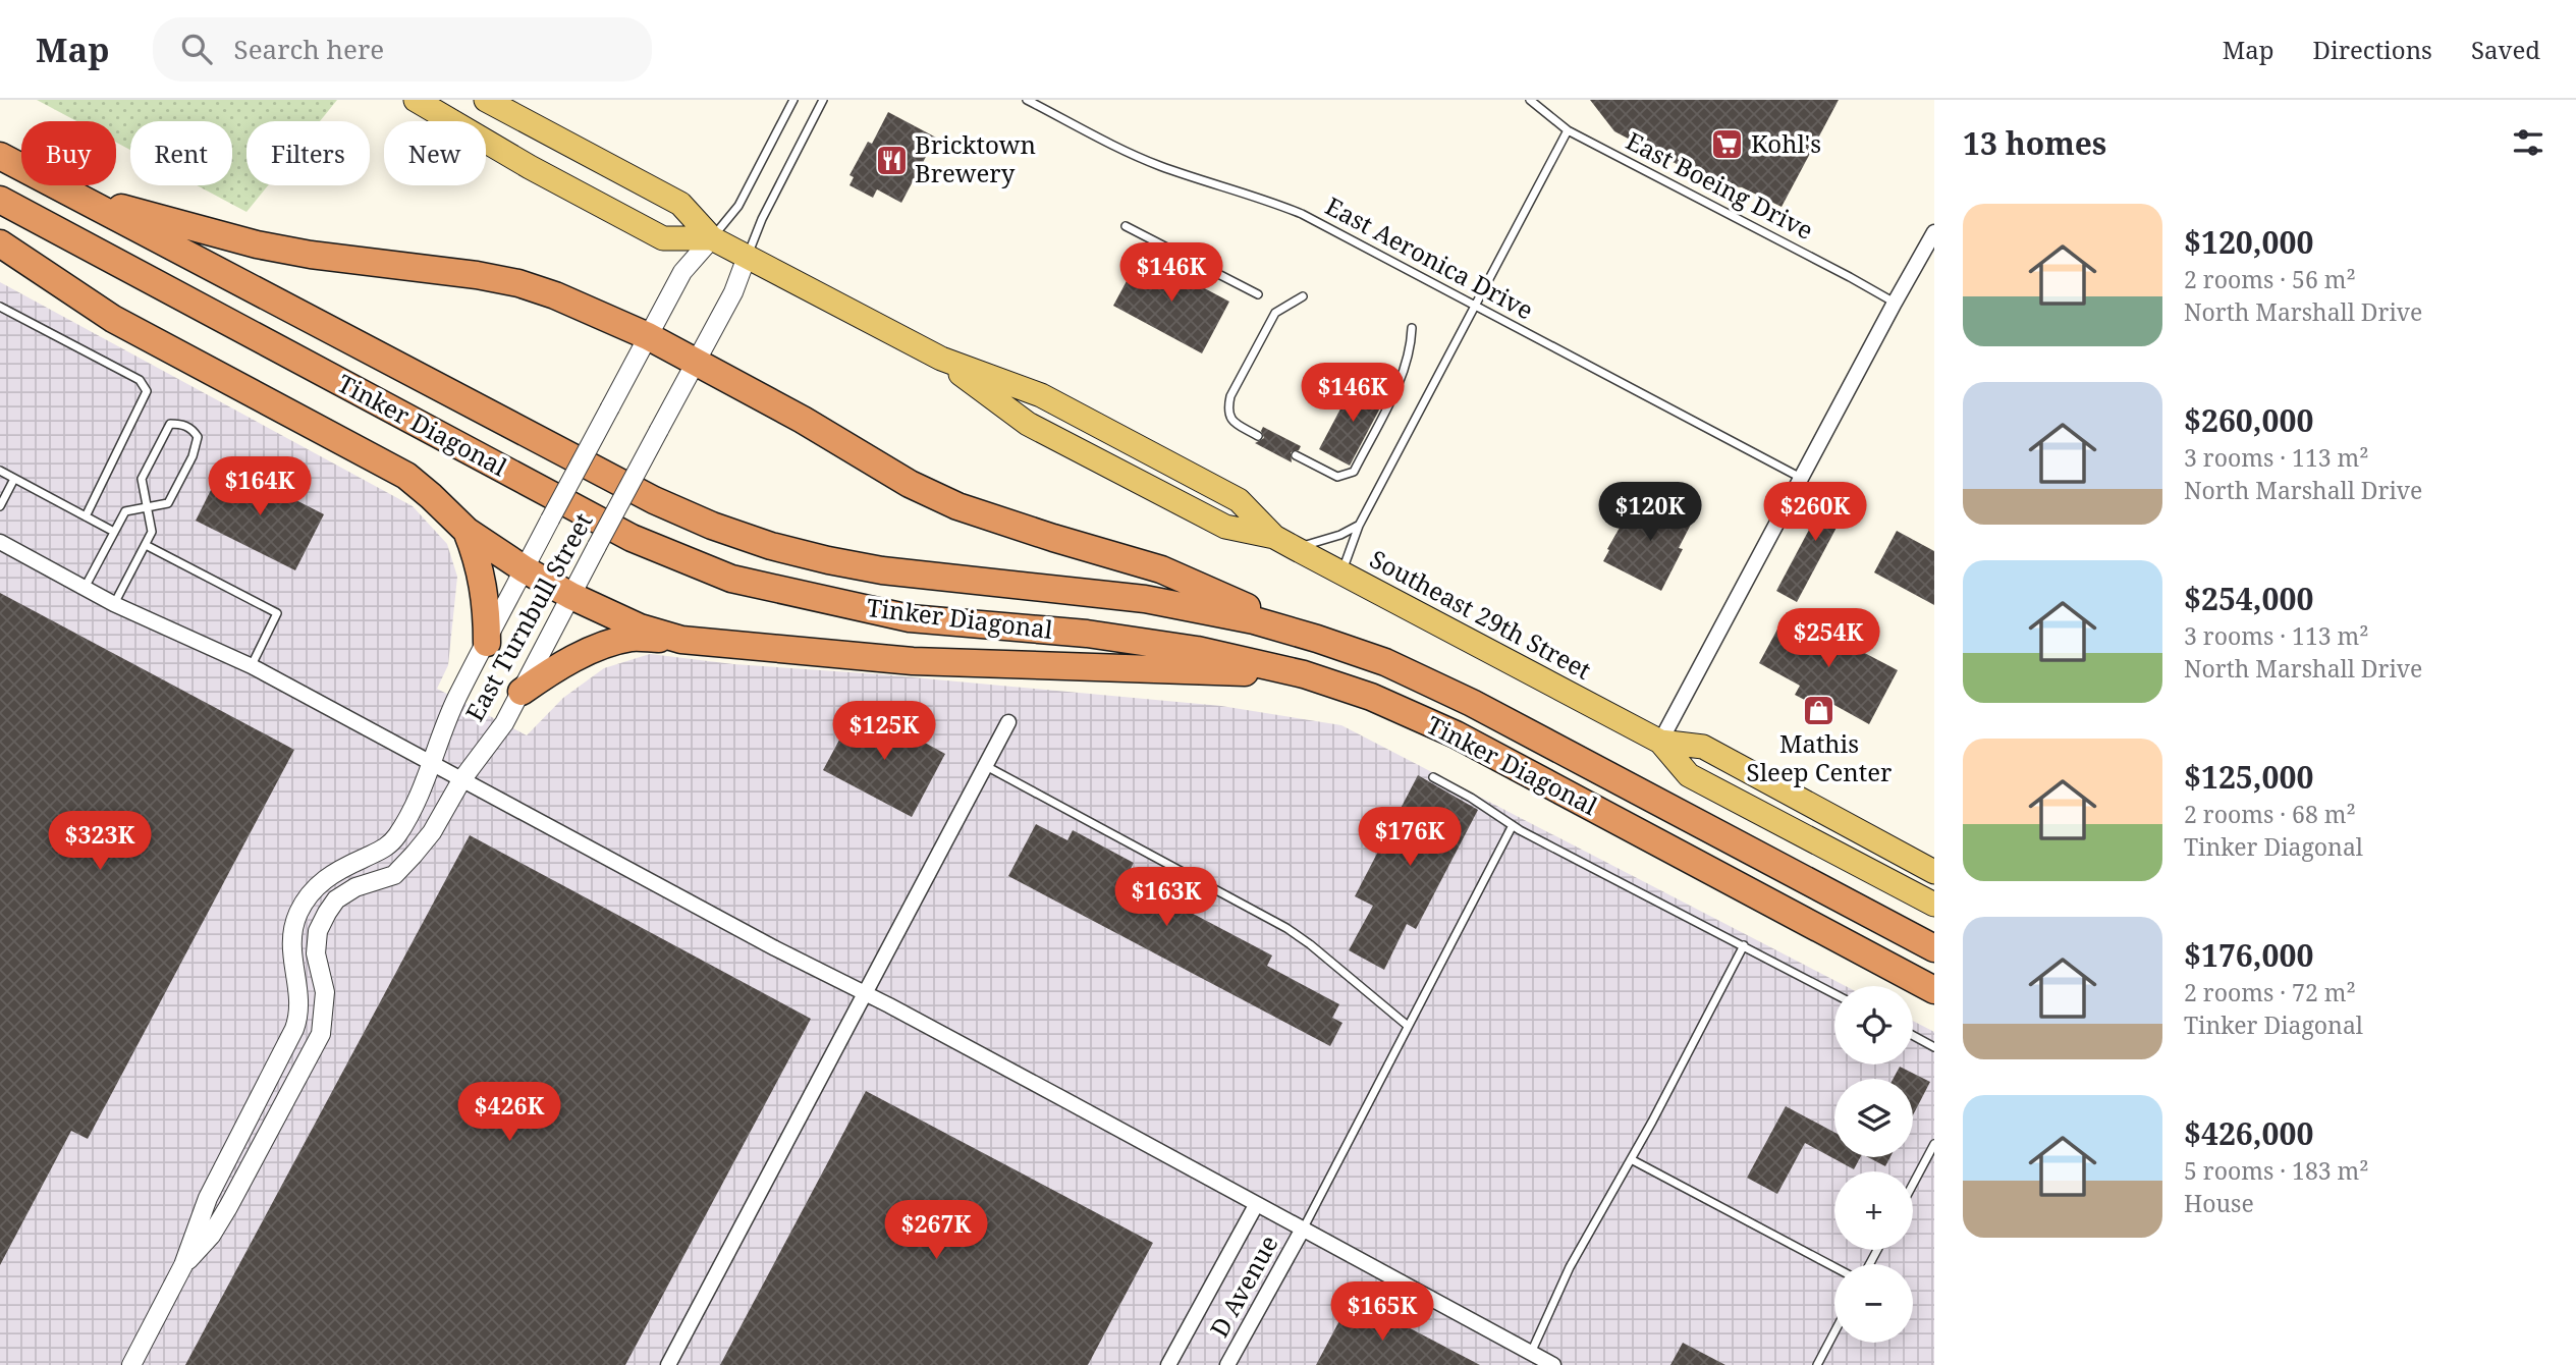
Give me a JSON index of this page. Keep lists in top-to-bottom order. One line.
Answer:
{"streets":{"highway":["Tinker Diagonal"],"main road":["Southeast 29th Street"],"street":["East Turnbull Street","D Avenue"],"lane":["East Boeing Drive","East Aeronica Drive"]},"crossings":[["Southeast 29th Street","East Turnbull Street"]],"places":{"supermarket":["Kohl's"],"restaurant":["Bricktown Brewery"],"shop":["Mathis Sleep Center"]},"page":{"header":"Map","search":"Search here","nav":["Map","Directions","Saved"],"heading":"13 homes","chip":["Buy","Rent","Filters","New"],"list":[{"name":"$120,000","note":"2 rooms · 56 m² · North Marshall Drive"},{"name":"$260,000","note":"3 rooms · 113 m² · North Marshall Drive"},{"name":"$254,000","note":"3 rooms · 113 m² · North Marshall Drive"},{"name":"$125,000","note":"2 rooms · 68 m² · Tinker Diagonal"},{"name":"$176,000","note":"2 rooms · 72 m² · Tinker Diagonal"},{"name":"$426,000","note":"5 rooms · 183 m² · House"}],"price":["$146K","$146K","$164K","$120K","$260K","$254K","$125K","$176K","$323K","$163K","$426K","$267K","$165K"],"map_buttons":["+","−"]}}
